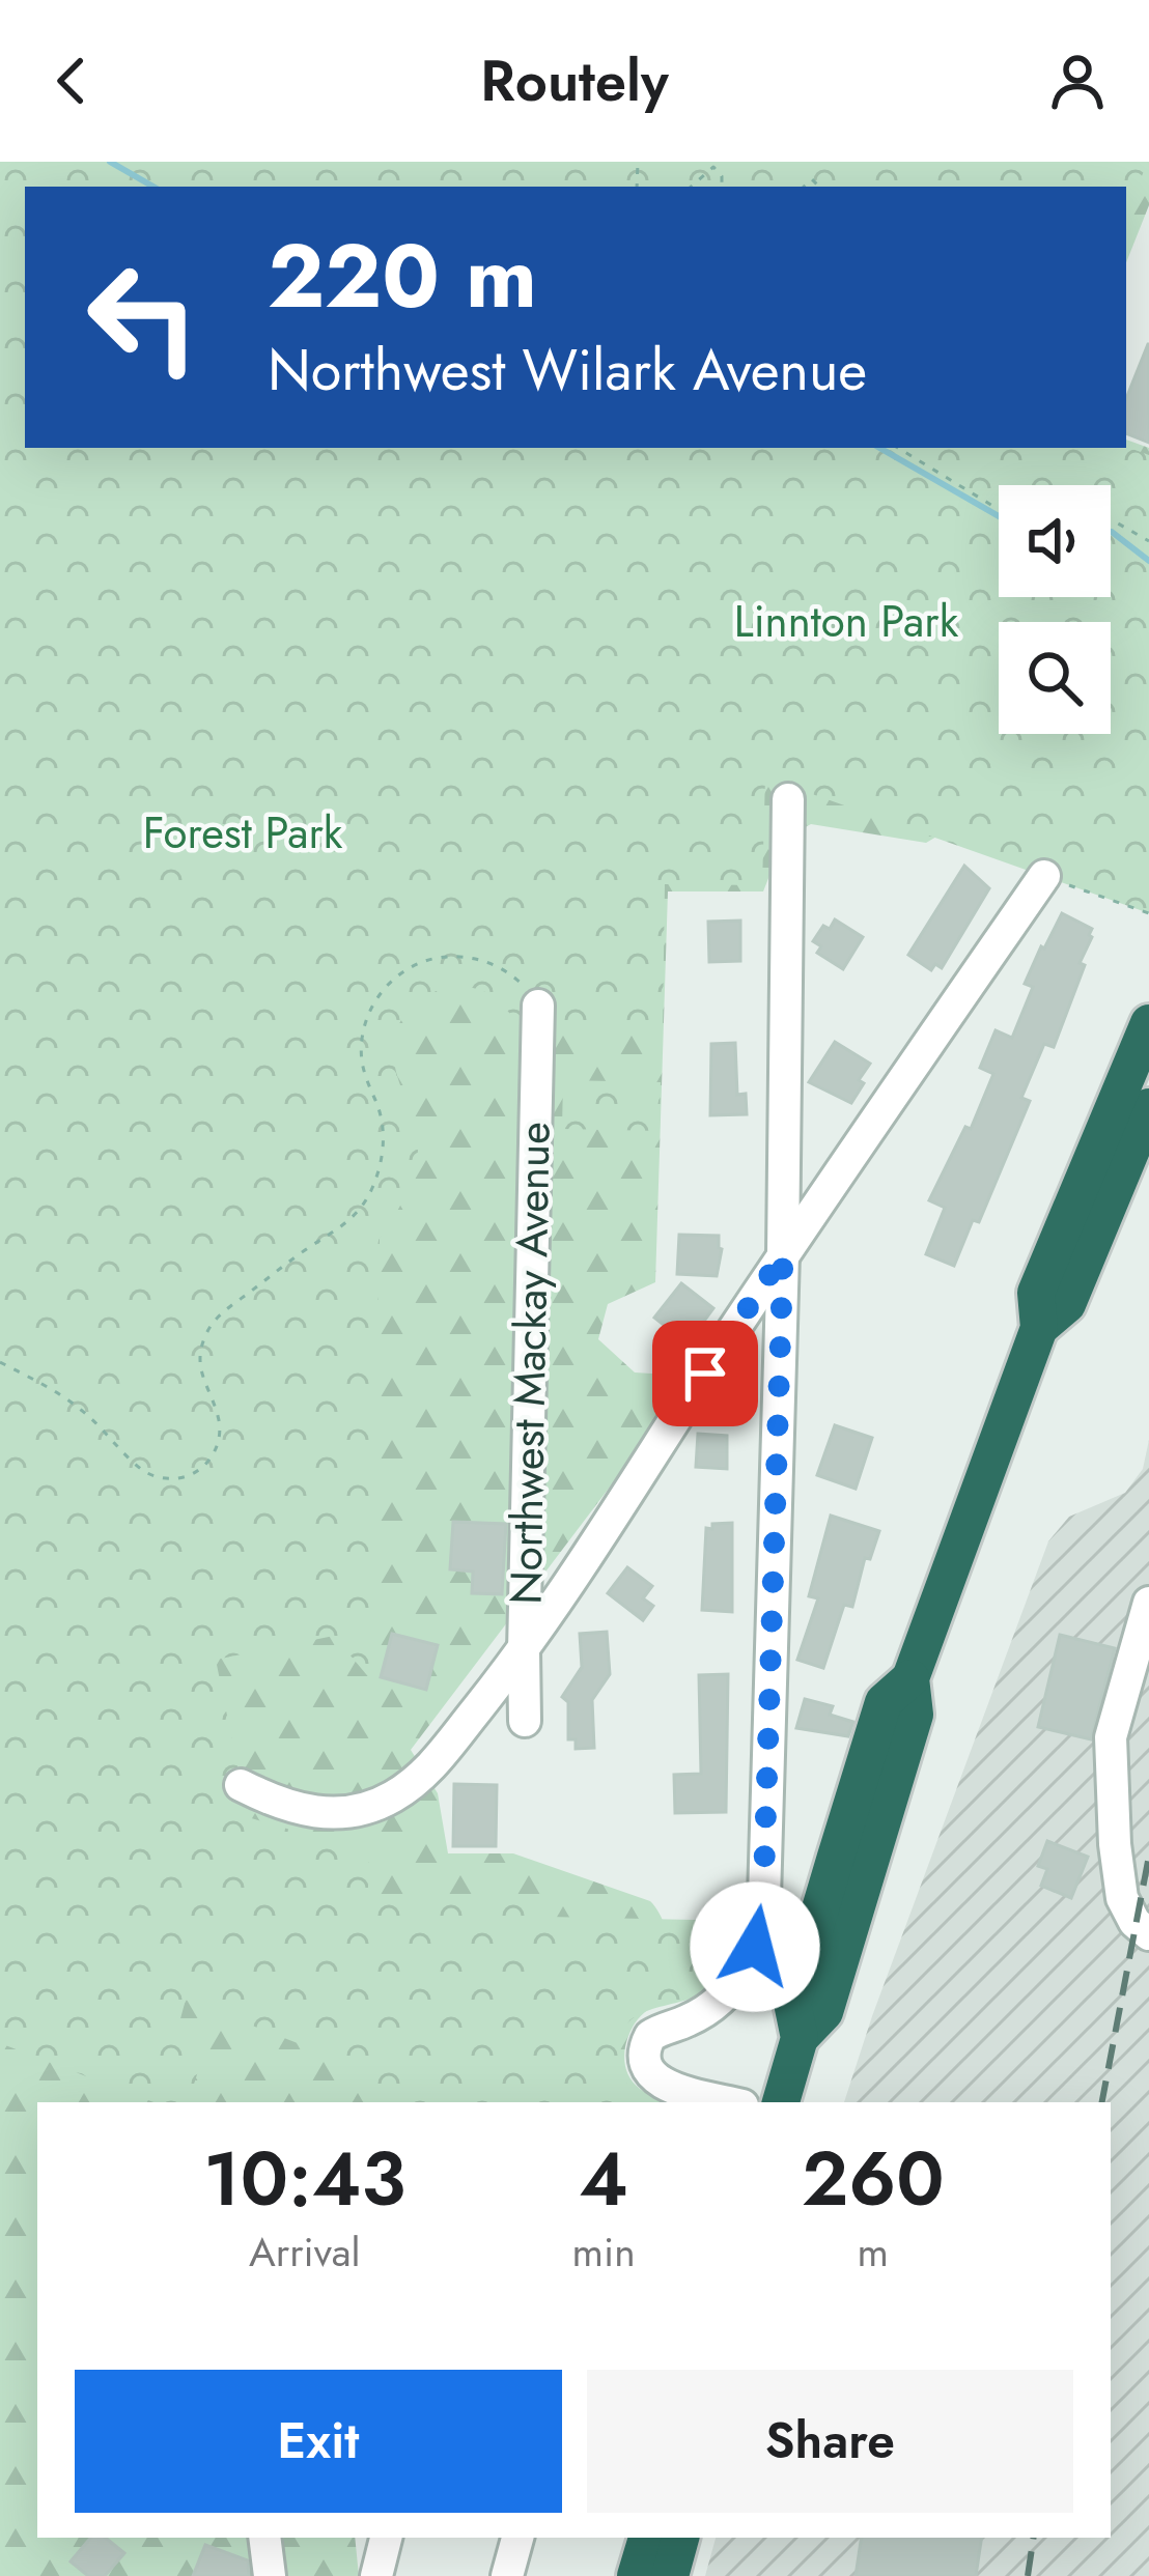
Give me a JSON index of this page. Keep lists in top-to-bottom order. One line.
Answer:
{"streets":{"street":["Northwest Mackay Avenue"]},"parks":["Linnton Park","Forest Park"],"page":{"header":"Routely","turn":["220 m","Northwest Wilark Avenue"],"eta":["10:43","Arrival","4","min","260","m"],"buttons":["Exit","Share"]}}
